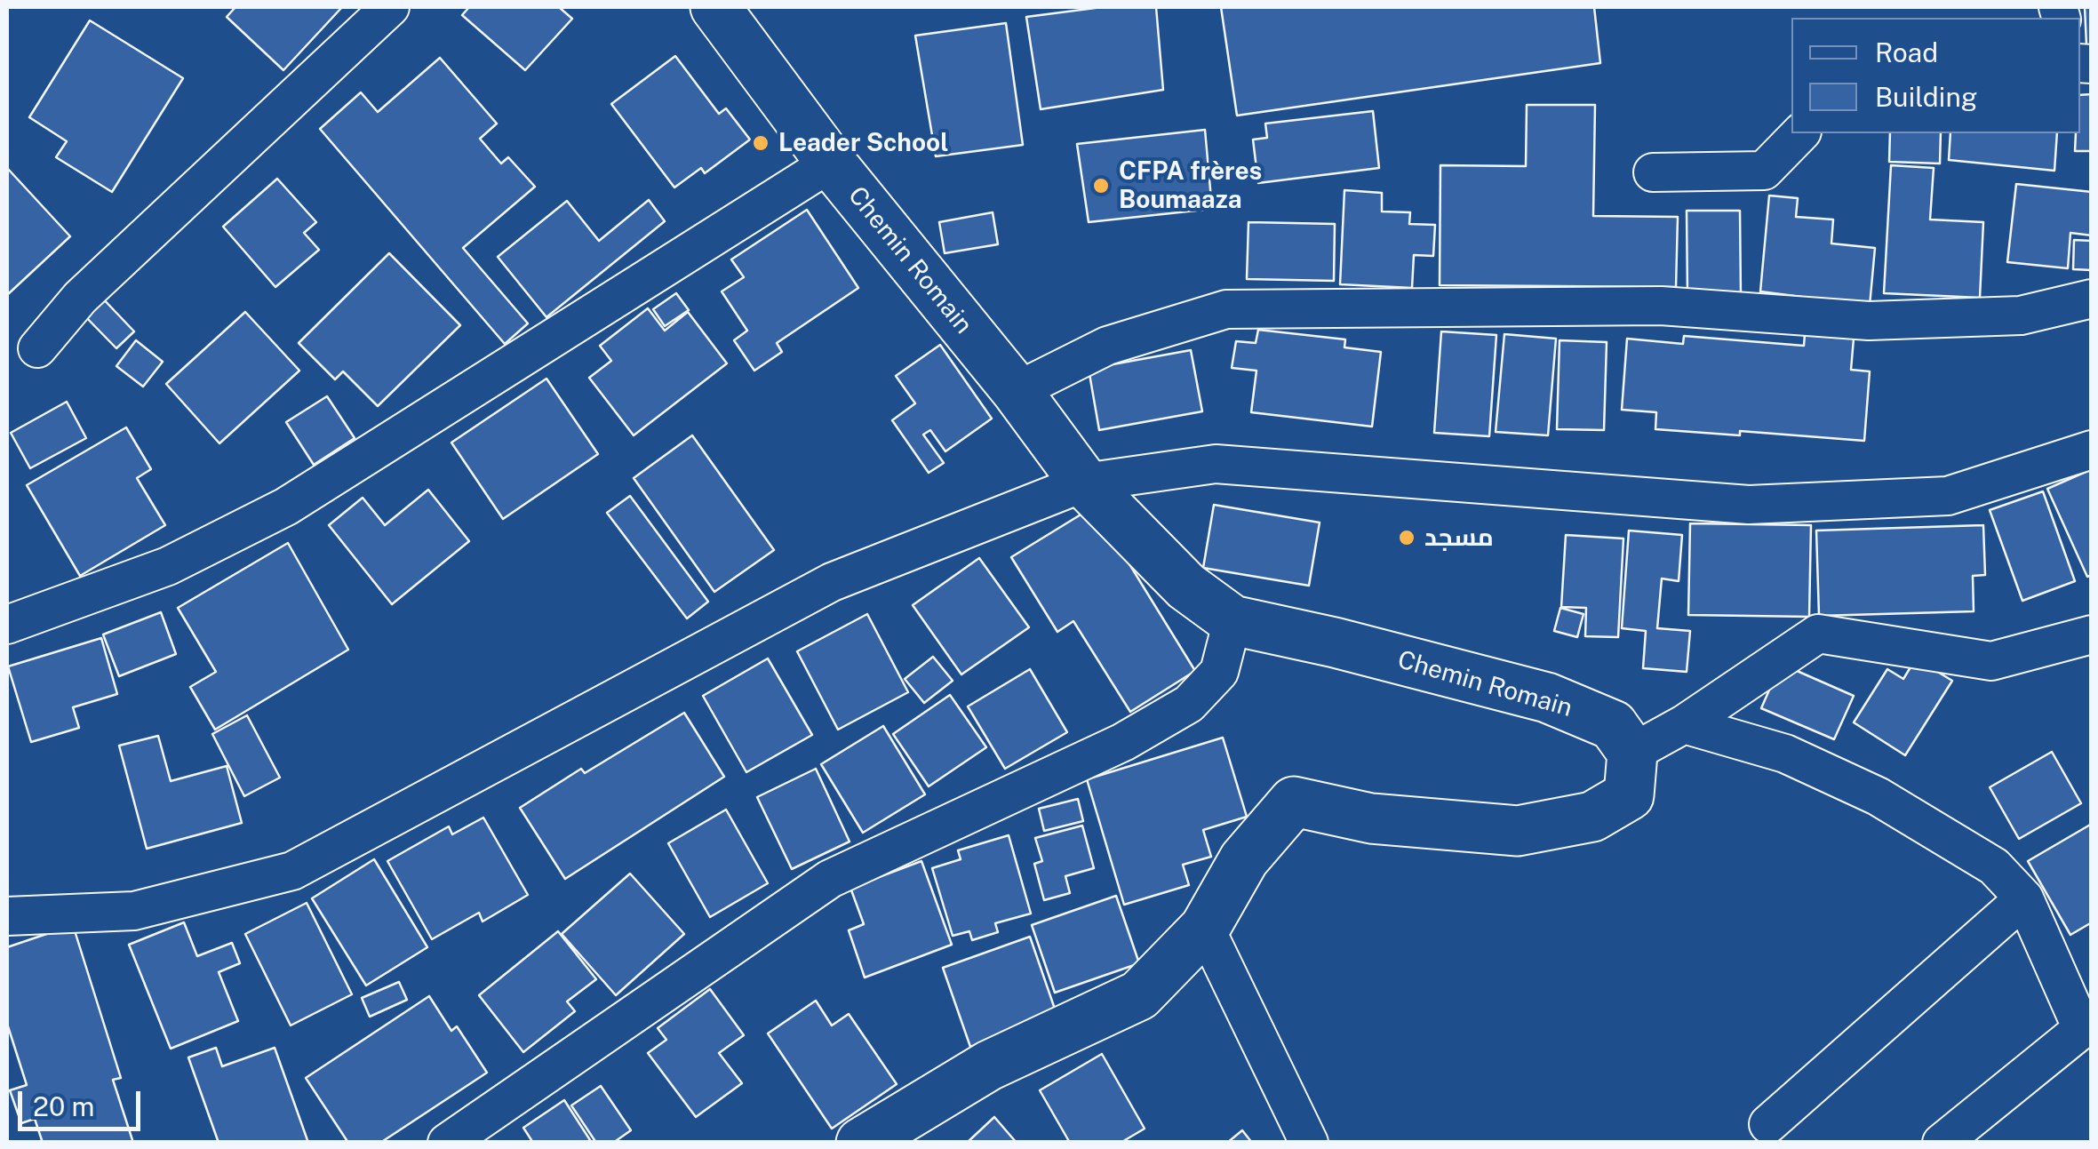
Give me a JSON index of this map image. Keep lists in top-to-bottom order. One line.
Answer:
{"streets":{"street":["Chemin Romain"]},"places":["Leader School","CFPA frères Boumaaza","مسجد"],"legend":["Road","Building"],"scale_bar":"20 m"}
